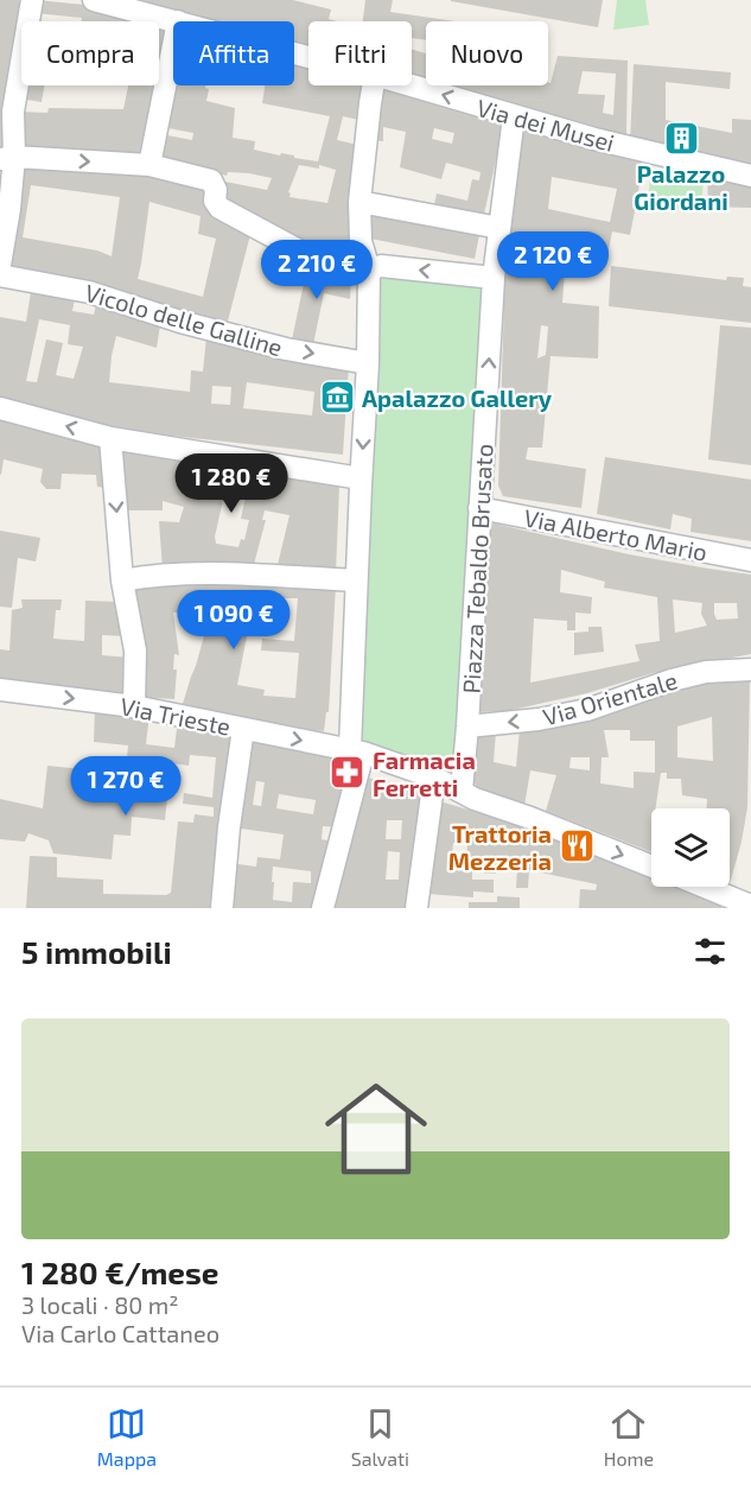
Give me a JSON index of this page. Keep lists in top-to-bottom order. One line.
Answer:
{"streets":{"street":["Via dei Musei","Vicolo delle Galline","Via Alberto Mario","Piazza Tebaldo Brusato","Via Orientale","Via Trieste"]},"crossings":[["Via dei Musei","Piazza Tebaldo Brusato"],["Via Alberto Mario","Piazza Tebaldo Brusato"],["Piazza Tebaldo Brusato","Via Orientale"]],"one_way":["Via Orientale"],"places":{"building":["Palazzo Giordani"],"museum":["Apalazzo Gallery"],"pharmacy":["Farmacia Ferretti"],"restaurant":["Trattoria Mezzeria"]},"page":{"chip":["Compra","Affitta","Filtri","Nuovo"],"price":["2 120 €","2 210 €","1 280 €","1 090 €","1 270 €"],"heading":"5 immobili","list":[{"name":"1 280 €/mese","note":"3 locali · 80 m² · Via Carlo Cattaneo"}],"tabs":["Mappa","Salvati","Home"]}}
